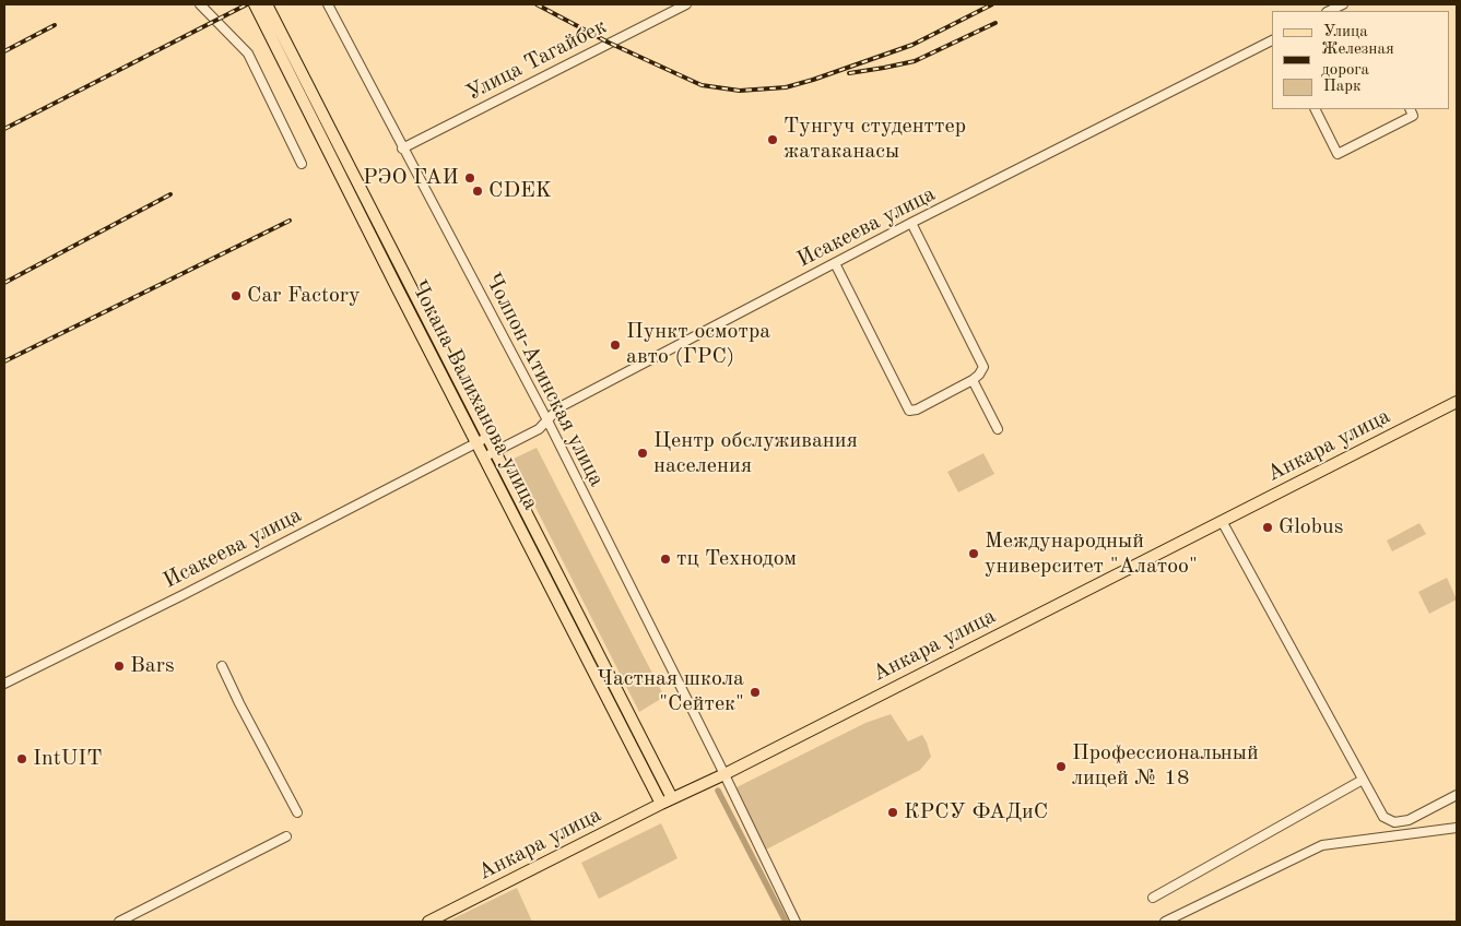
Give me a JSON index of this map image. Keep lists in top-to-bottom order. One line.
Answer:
{"streets":{"main road":["Чокана Валиханова улица","Анкара улица"],"street":["Улица Тагайбек","Исакеева улица","Чолпон-Атинская улица"]},"crossings":[["Улица Тагайбек","Чолпон-Атинская улица"],["Исакеева улица","Чолпон-Атинская улица"],["Исакеева улица","Чокана Валиханова улица"],["Чолпон-Атинская улица","Анкара улица"],["Чокана Валиханова улица","Анкара улица"]],"places":["Тунгуч студенттер жатаканасы","РЭО ГАИ","CDEK","Car Factory","Пункт осмотра авто (ГРС)","Центр обслуживания населения","Globus","Международный университет \"Алатоо\"","тц Технодом","Bars","Частная школа \"Сейтек\"","IntUIT","Профессиональный лицей № 18","КРСУ ФАДиС"],"legend":["Улица","Железная дорога","Парк"]}
